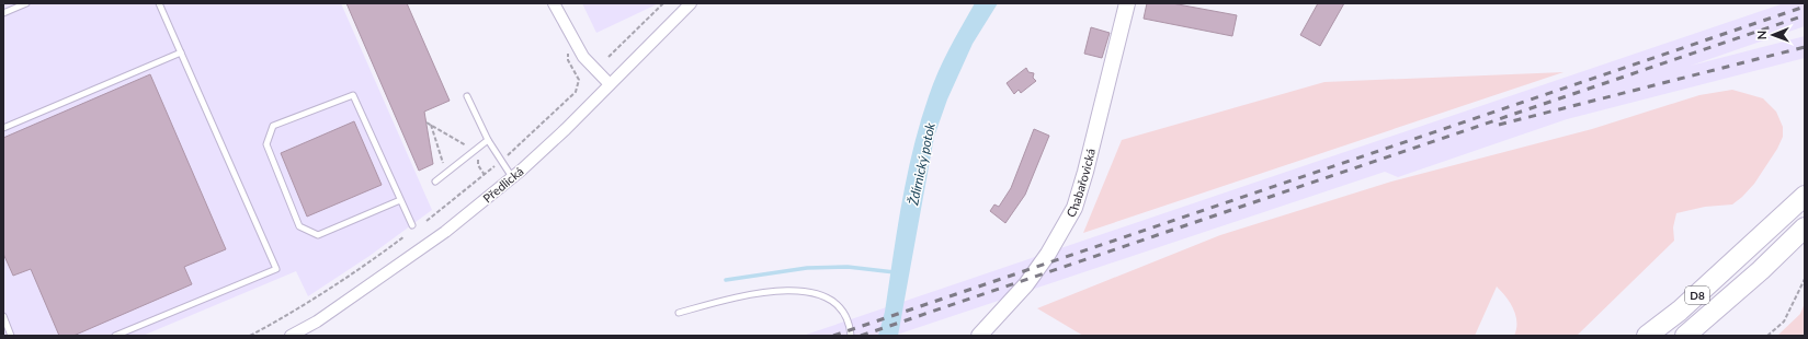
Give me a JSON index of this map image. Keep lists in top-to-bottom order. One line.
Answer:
{"streets":{"highway":["D8"],"main road":["Chabařovická"],"street":["Předlická"]},"water":["Ždírnický potok"],"north":"left"}
